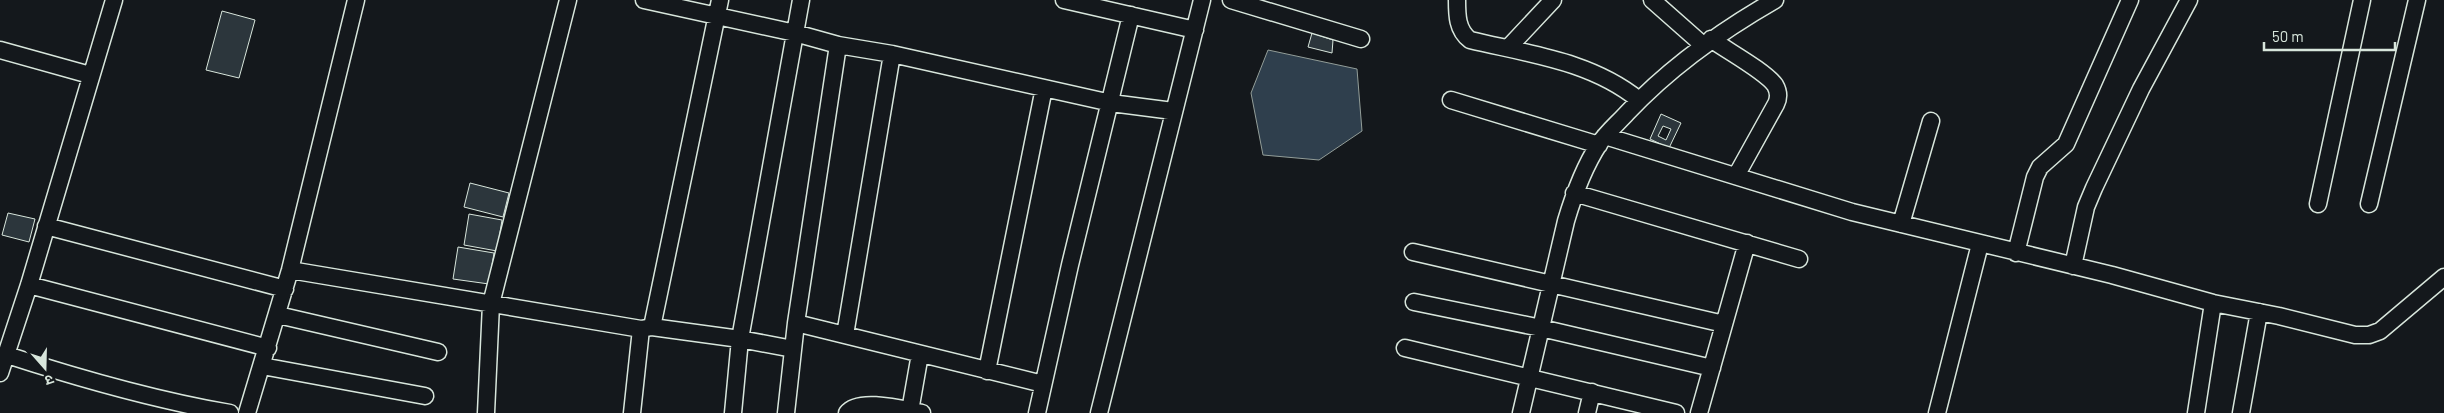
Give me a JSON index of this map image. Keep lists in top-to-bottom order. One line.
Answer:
{"scale_bar":"50 m","north":"bottom"}
